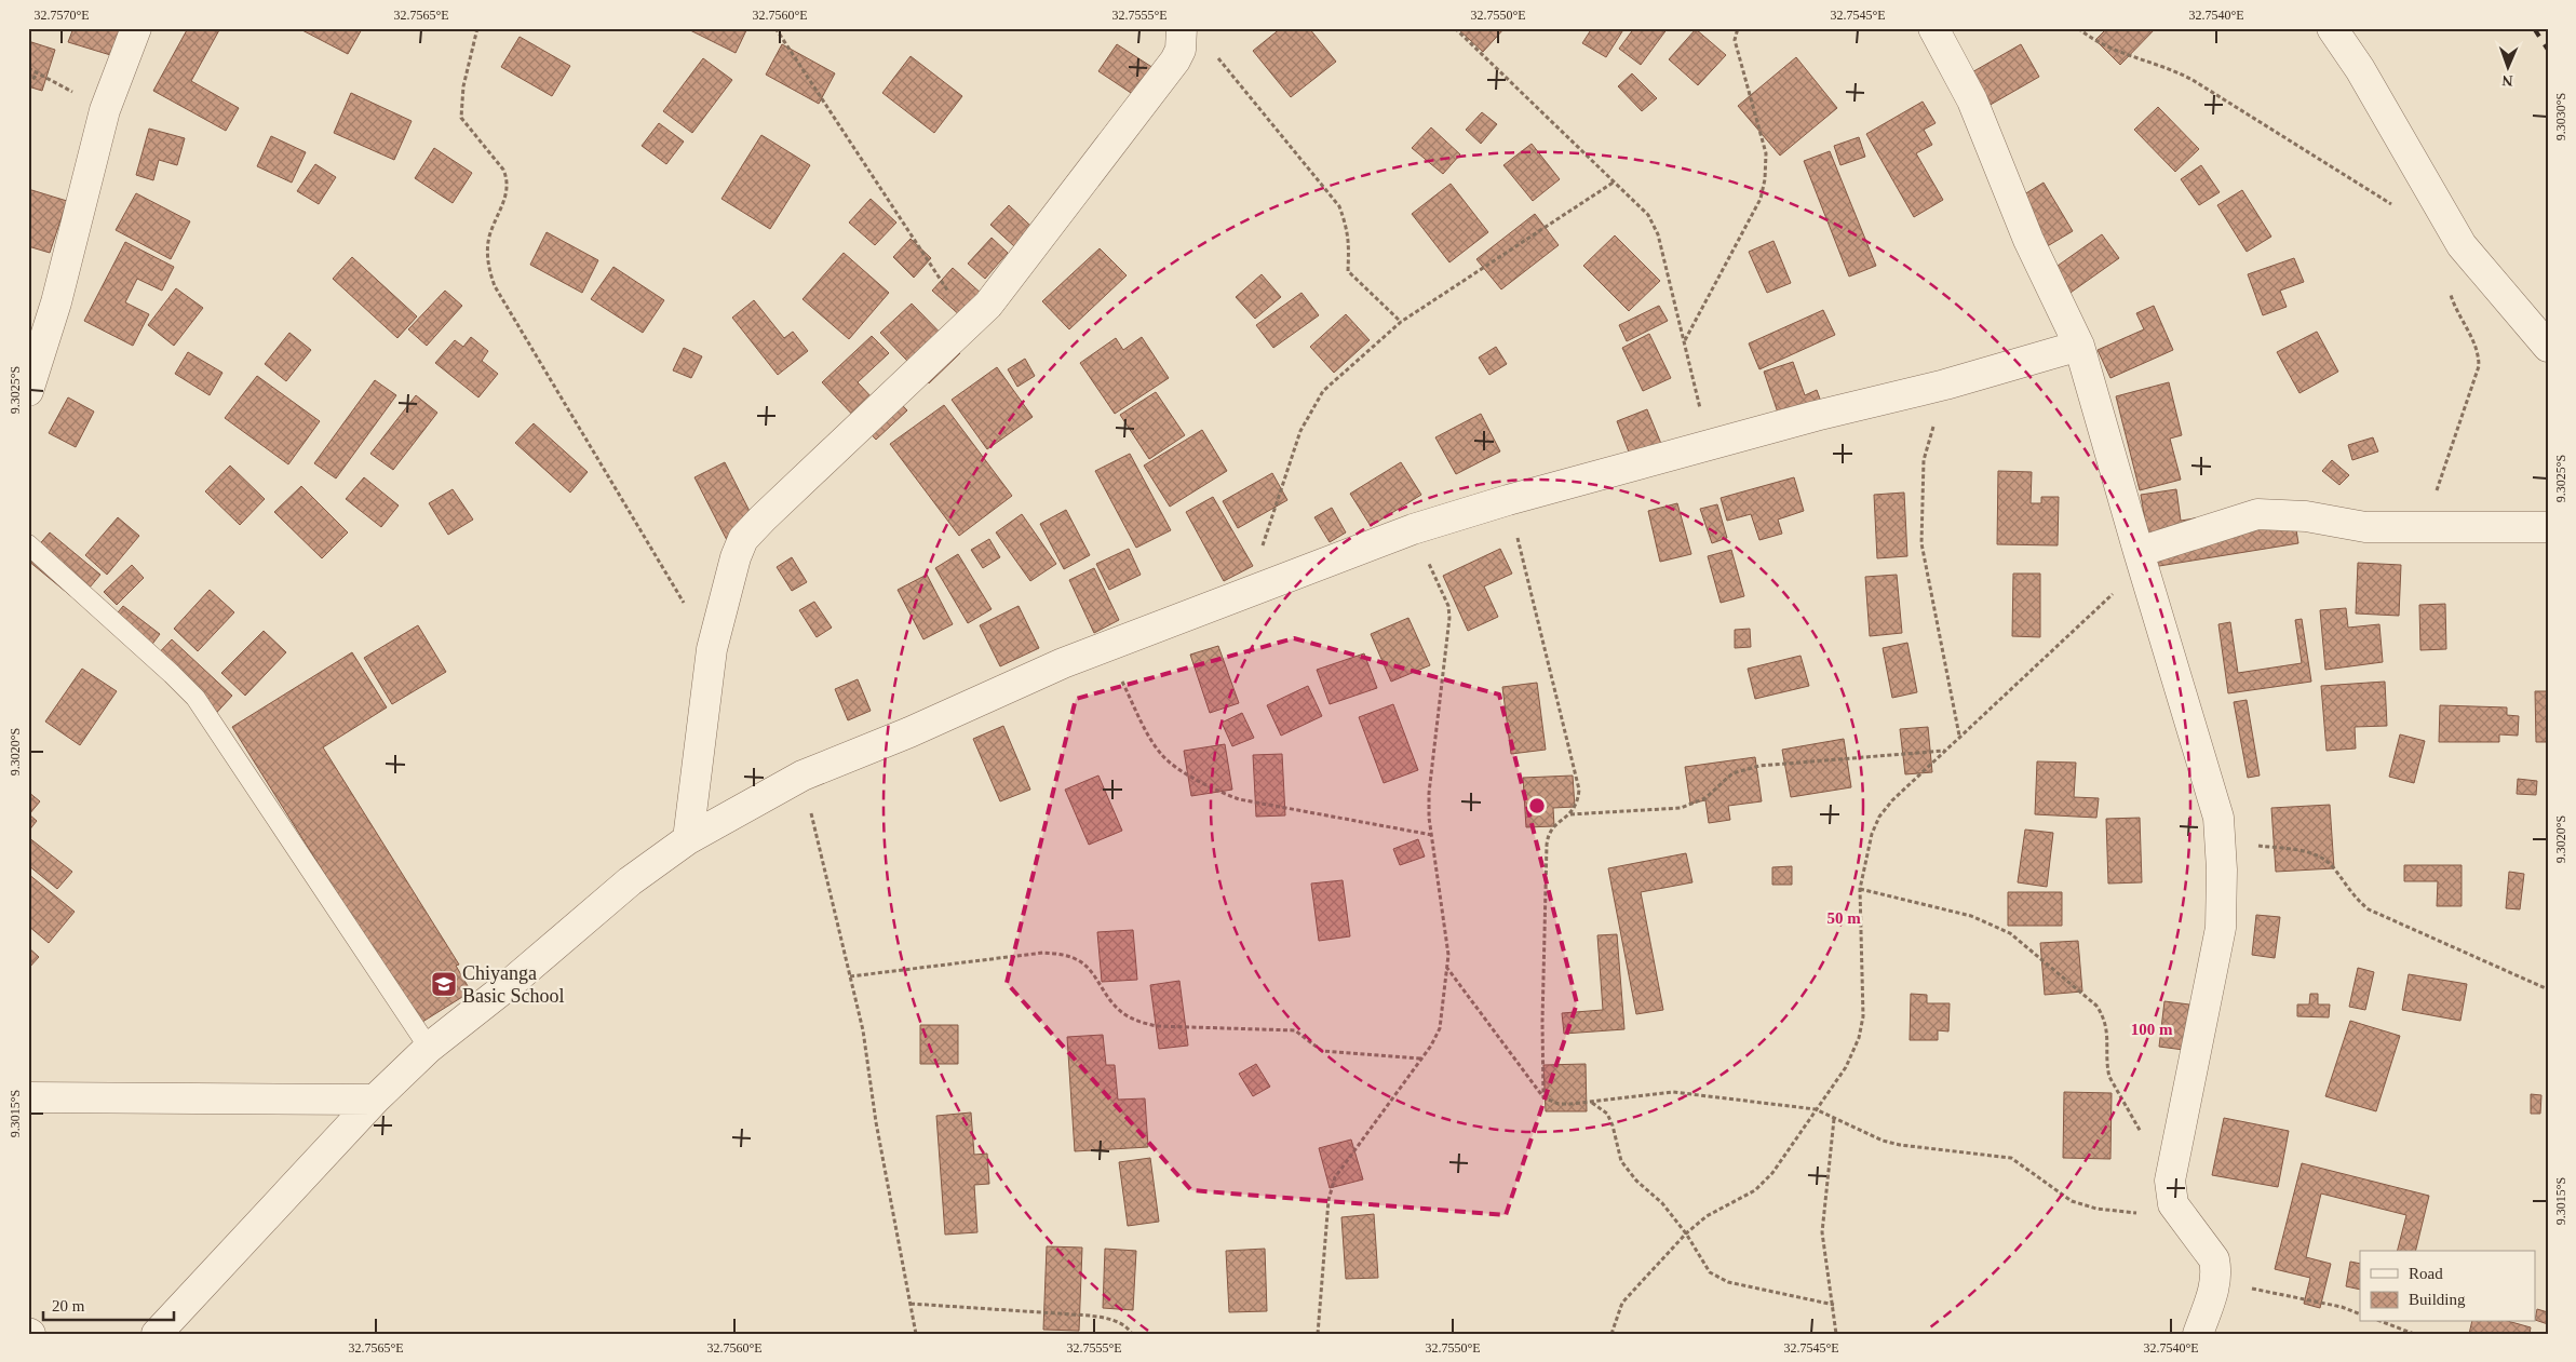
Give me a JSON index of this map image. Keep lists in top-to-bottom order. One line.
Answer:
{"places":{"school or university":["Chiyanga Basic School"]},"legend":["Road","Building"],"scale_bar":"20 m","north":"bottom","coordinates":["32.7570°E","32.7565°E","32.7560°E","32.7555°E","32.7550°E","32.7545°E","32.7540°E","9.3030°S","9.3025°S","9.3020°S","9.3015°S"],"rings":["50 m","100 m"]}
